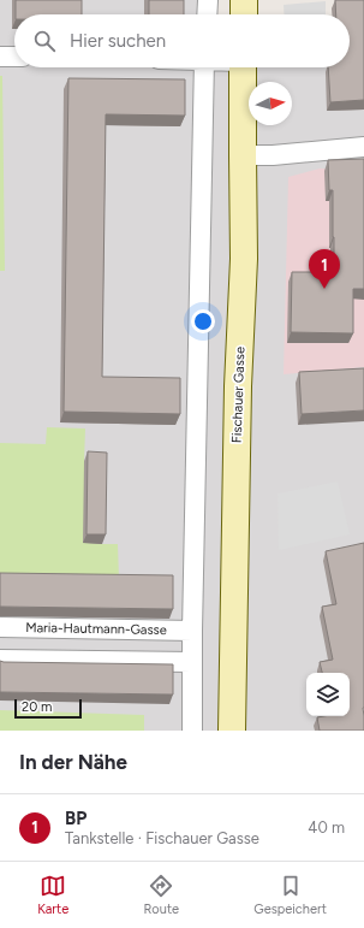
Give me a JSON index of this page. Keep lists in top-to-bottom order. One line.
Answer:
{"streets":{"main road":["Fischauer Gasse"],"street":["Maria-Hautmann-Gasse"]},"scale_bar":"20 m","north":"right","page":{"search":"Hier suchen","pins":"1","scale":"20 m","heading":"In der Nähe","list":[{"mark":"1","name":"BP","note":"Tankstelle · Fischauer Gasse","value":"40 m"}],"nav":["Karte","Route","Gespeichert"]}}
